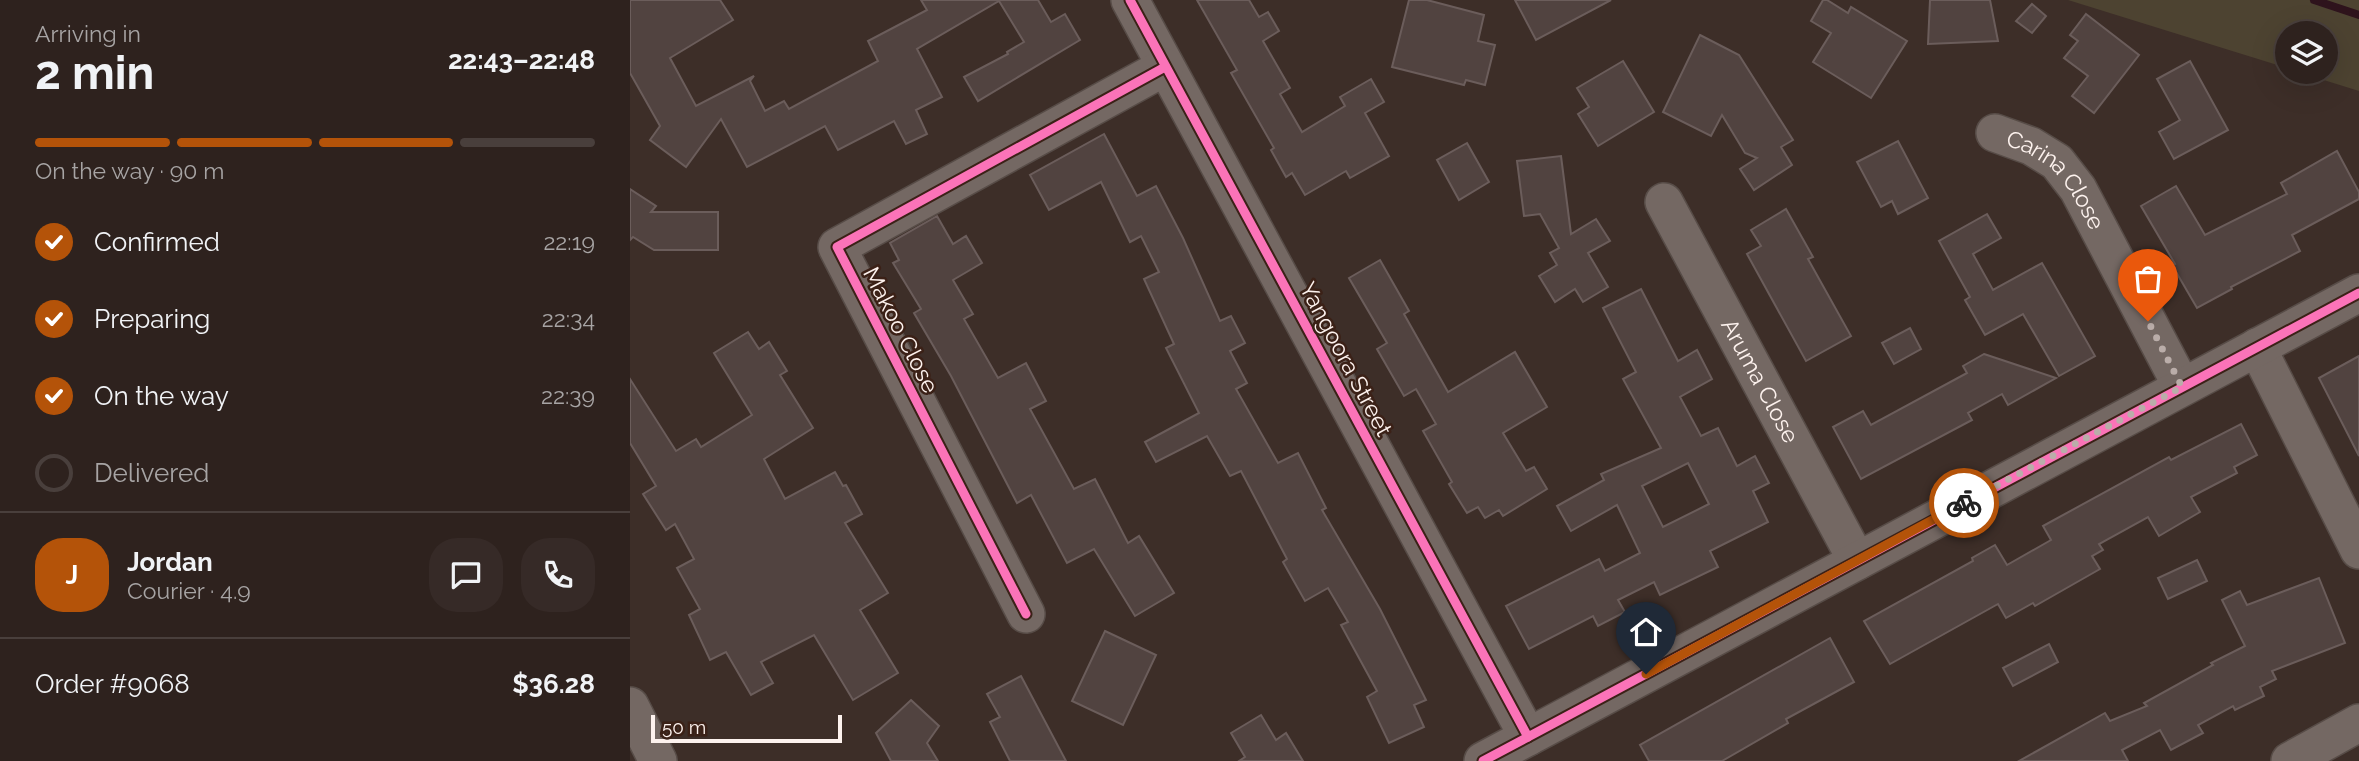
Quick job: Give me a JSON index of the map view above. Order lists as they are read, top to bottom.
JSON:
{
  "streets": {
    "street": [
      "Carina Close",
      "Makoo Close",
      "Yangoora Street",
      "Aruma Close"
    ]
  },
  "crossings": [
    ["Makoo Close", "Yangoora Street"]
  ],
  "scale_bar": "50 m",
  "page": {
    "heading": ["2 min", "Arriving in", "22:43–22:48"],
    "panel": [
      "Jordan",
      "Courier · 4.9",
      "Order #9068",
      "$36.28"
    ],
    "bar": "On the way · 90 m",
    "list": [
      ["Confirmed", "22:19"],
      ["Preparing", "22:34"],
      ["On the way", "22:39"],
      "Delivered"
    ],
    "round": "J",
    "scale": "50 m"
  }
}
